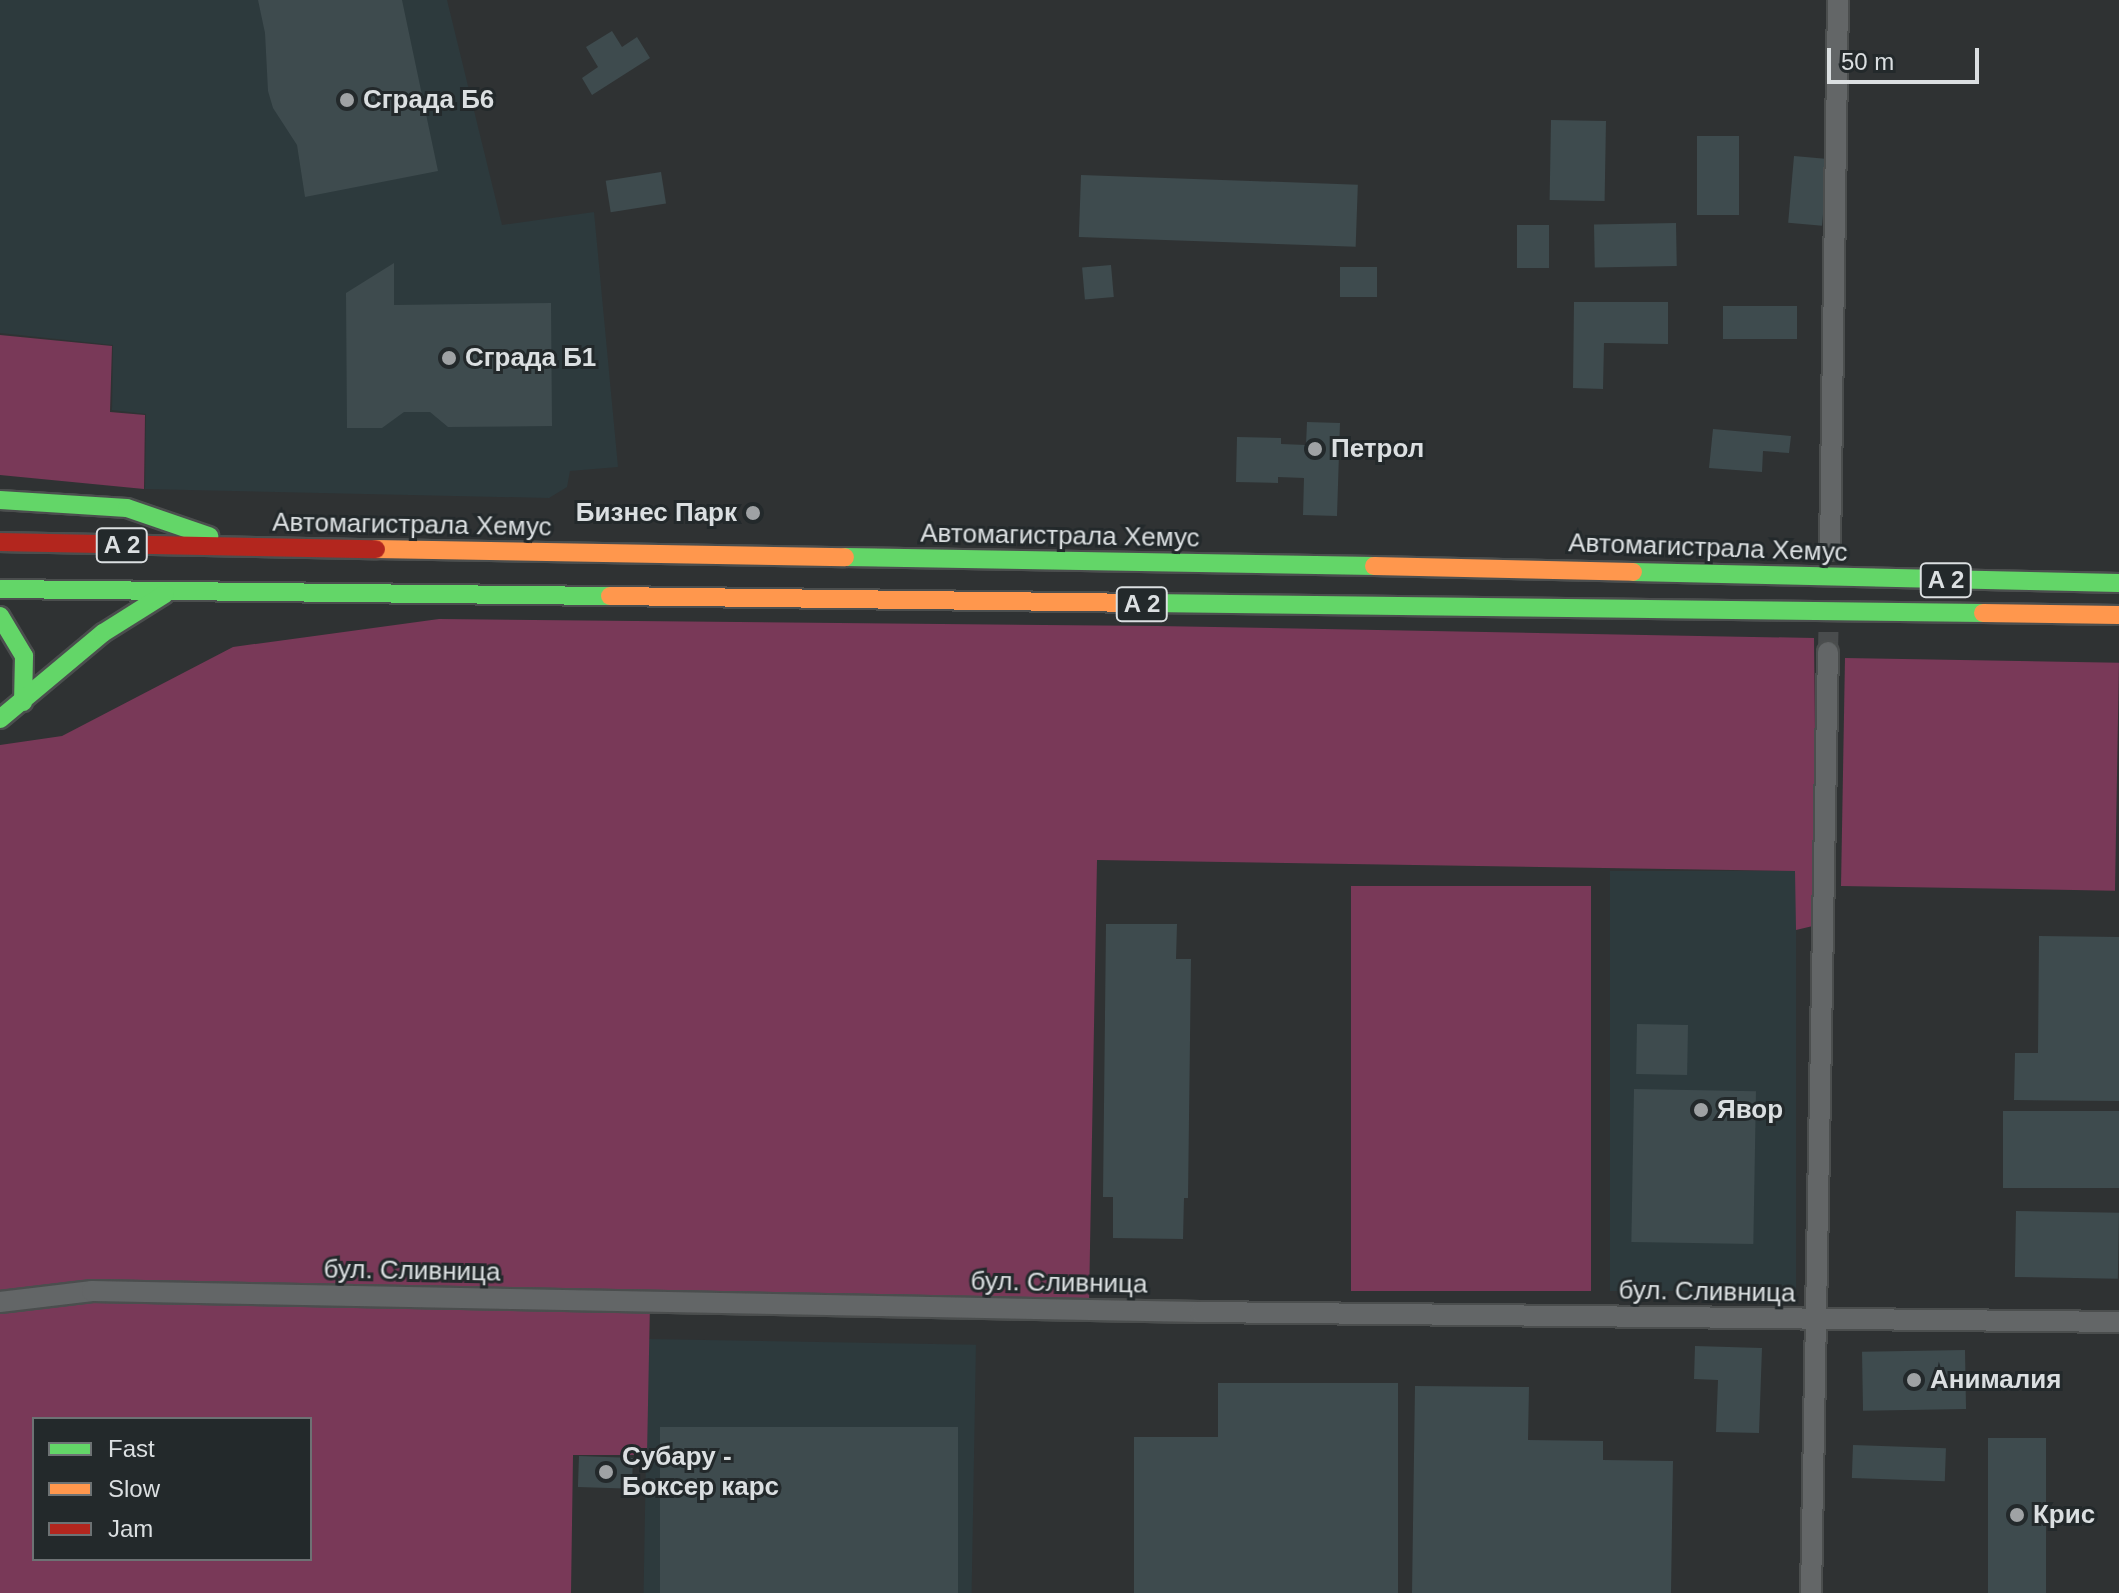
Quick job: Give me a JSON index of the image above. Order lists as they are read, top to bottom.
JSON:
{
  "streets": {
    "highway": ["Автомагистрала Хемус", "A 2"],
    "street": ["бул. Сливница"]
  },
  "places": [
    "Сграда Б6",
    "Сграда Б1",
    "Петрол",
    "Бизнес Парк",
    "Явор",
    "Анималия",
    "Субару - Боксер карс",
    "Крис"
  ],
  "legend": ["Fast", "Slow", "Jam"],
  "scale_bar": "50 m"
}
